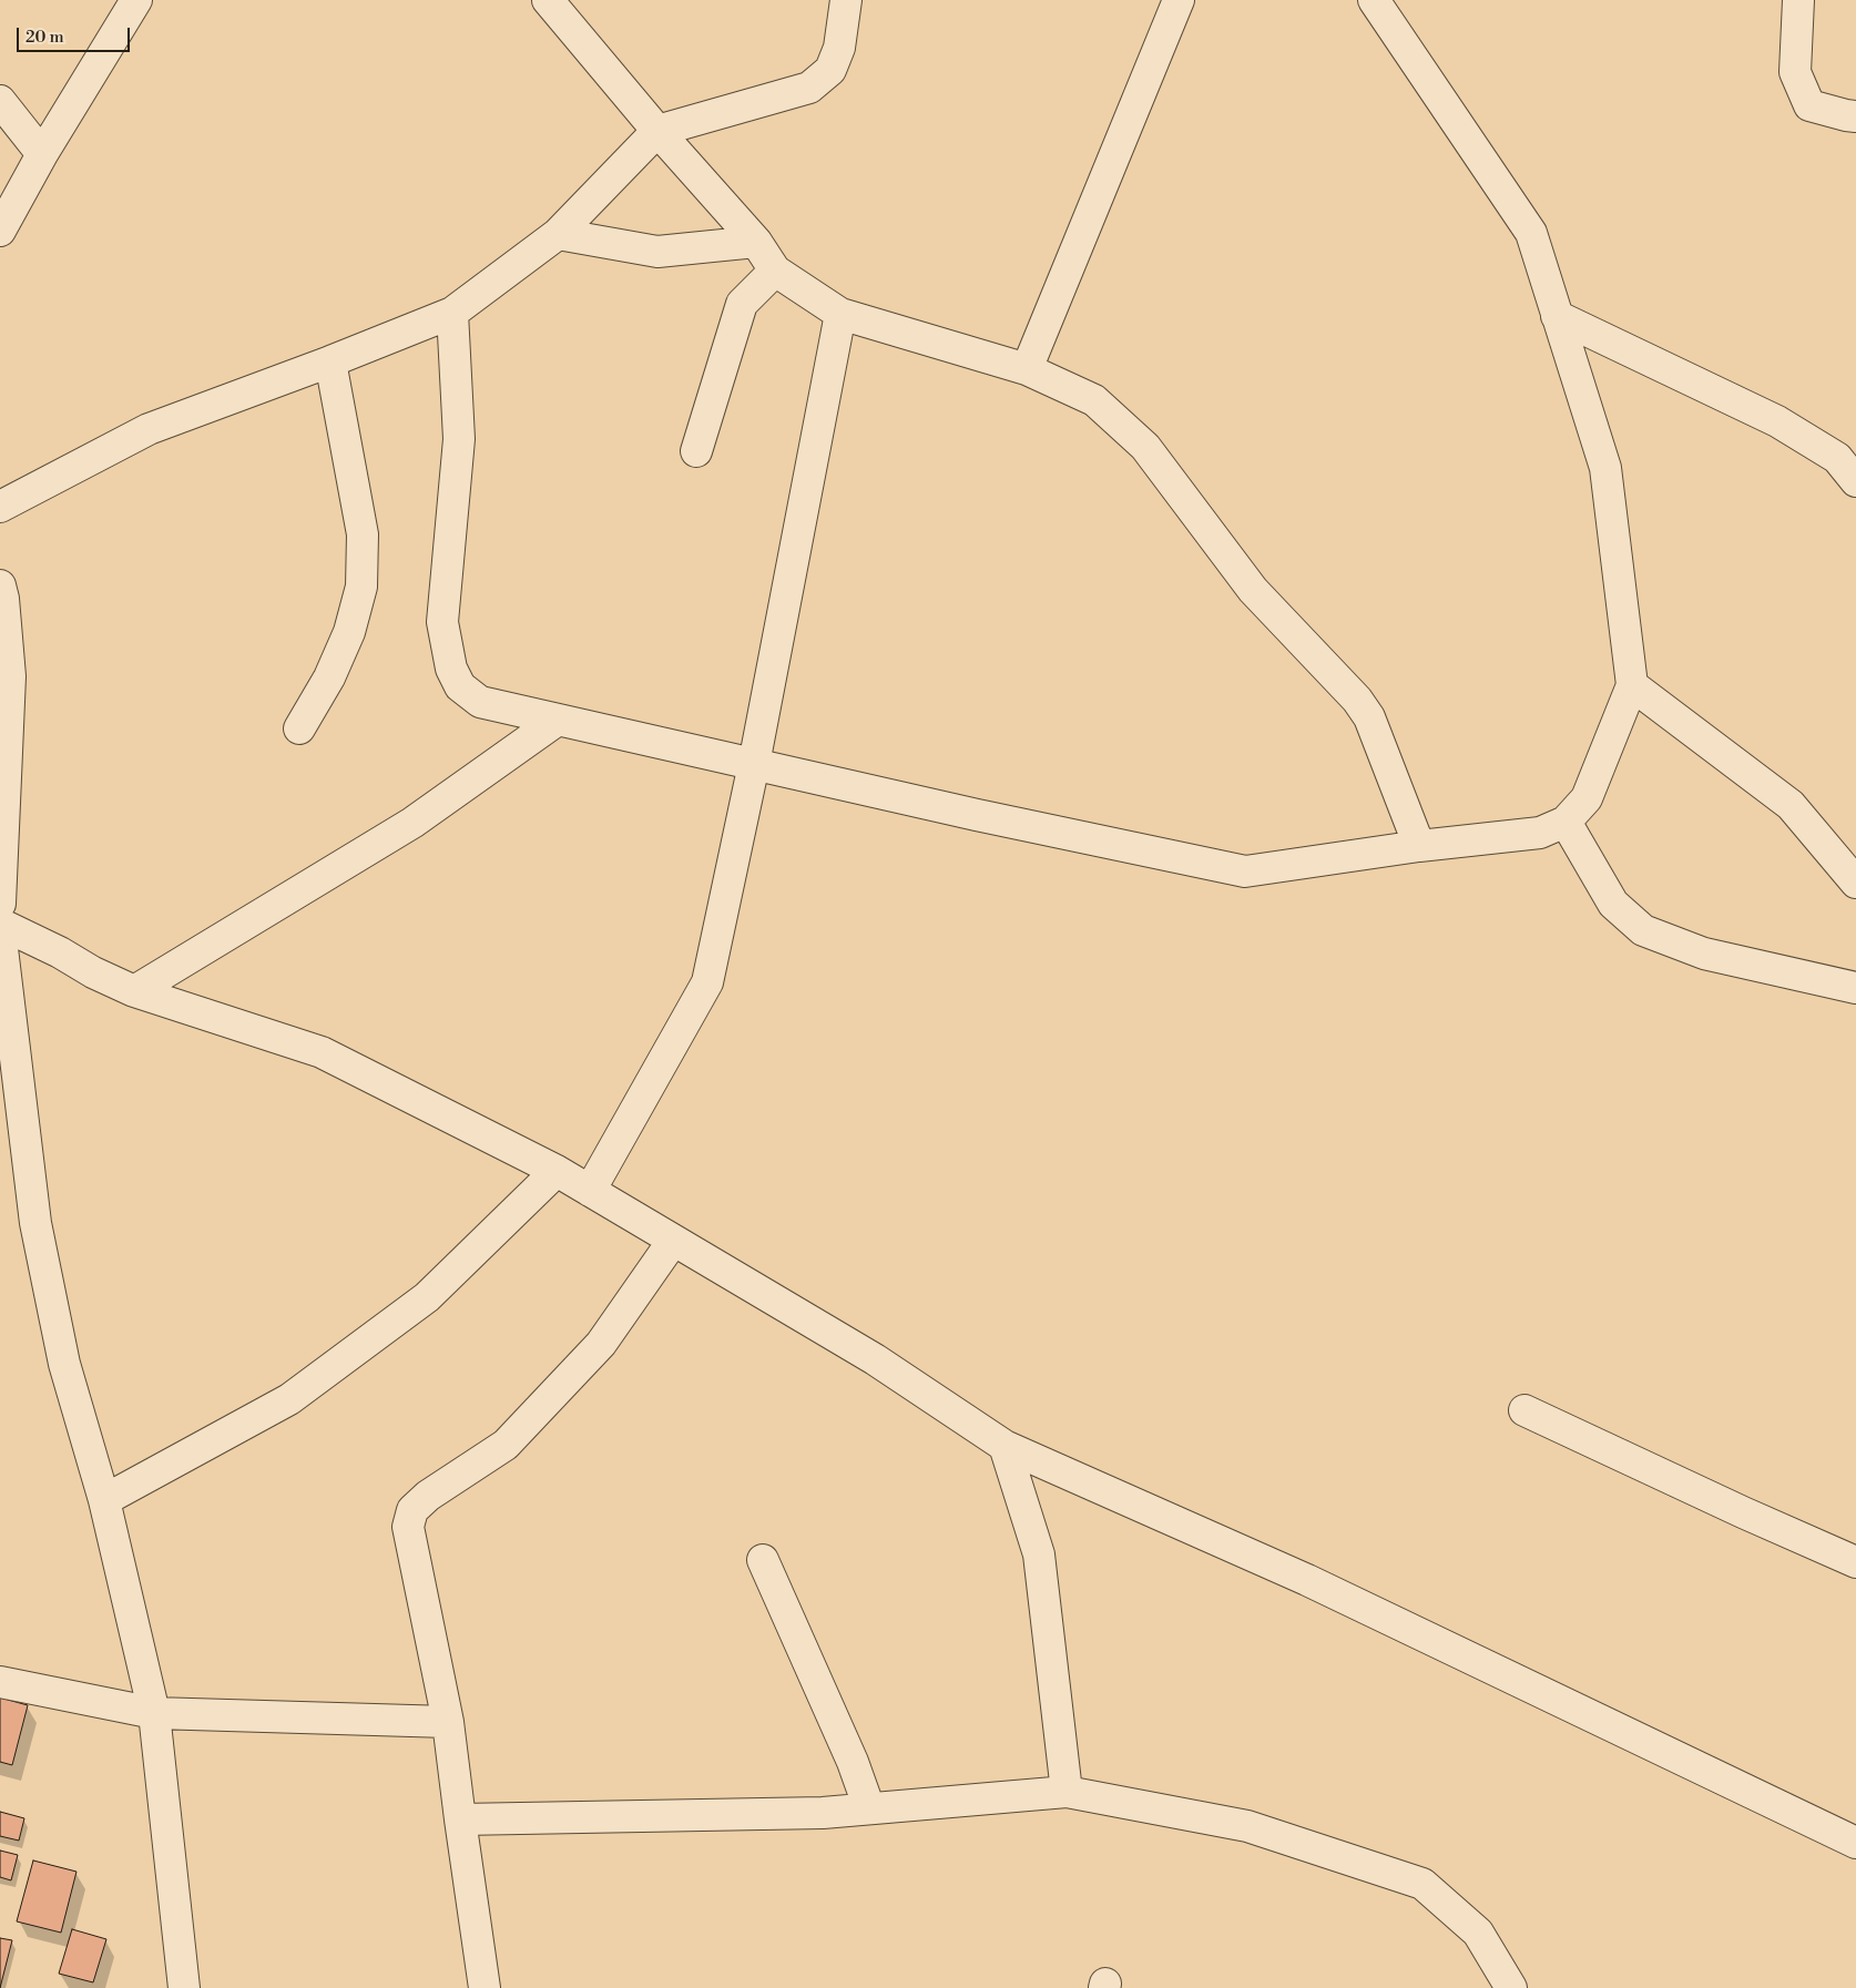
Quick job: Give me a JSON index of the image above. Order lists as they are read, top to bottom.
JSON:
{
  "scale_bar": "20 m"
}
